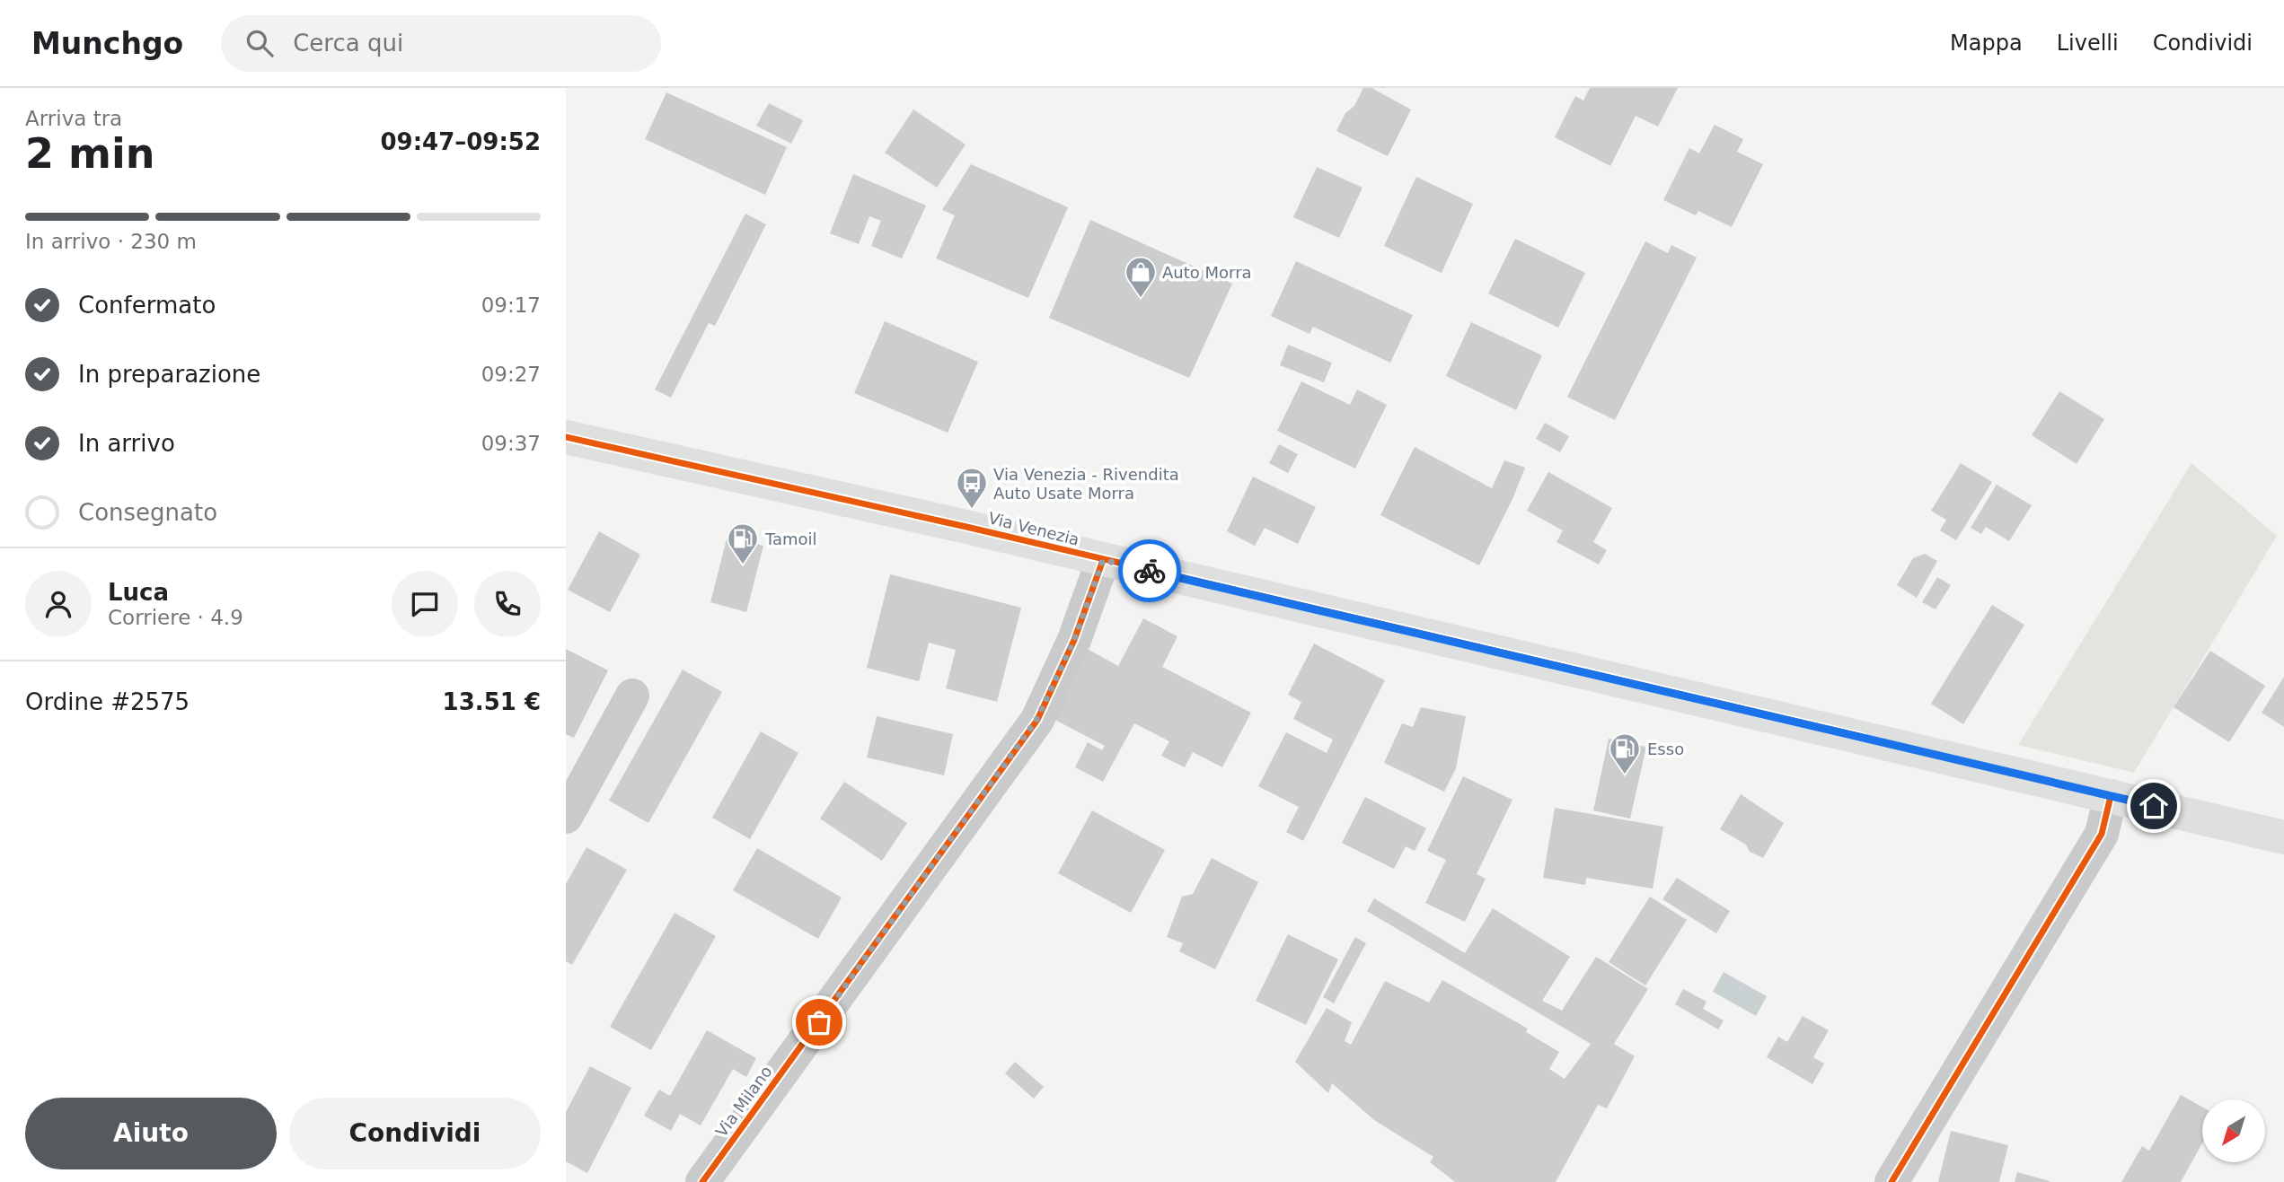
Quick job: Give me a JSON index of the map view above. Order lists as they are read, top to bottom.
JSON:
{
  "streets": {
    "main road": ["Via Venezia"],
    "street": ["Via Milano"]
  },
  "crossings": [
    ["Via Venezia", "Via Milano"]
  ],
  "places": {
    "shop": ["Auto Morra"],
    "bus stop": ["Via Venezia - Rivendita Auto Usate Morra"],
    "fuel station": ["Tamoil", "Esso"]
  },
  "north": "bottom left",
  "page": {
    "header": "Munchgo",
    "search": "Cerca qui",
    "nav": ["Mappa", "Livelli", "Condividi"],
    "heading": ["2 min", "Arriva tra", "09:47–09:52"],
    "panel": [
      "Luca",
      "Corriere · 4.9",
      "Ordine #2575",
      "13.51 €"
    ],
    "bar": "In arrivo · 230 m",
    "list": [
      ["Confermato", "09:17"],
      ["In preparazione", "09:27"],
      ["In arrivo", "09:37"],
      "Consegnato"
    ],
    "buttons": ["Aiuto", "Condividi"]
  }
}
